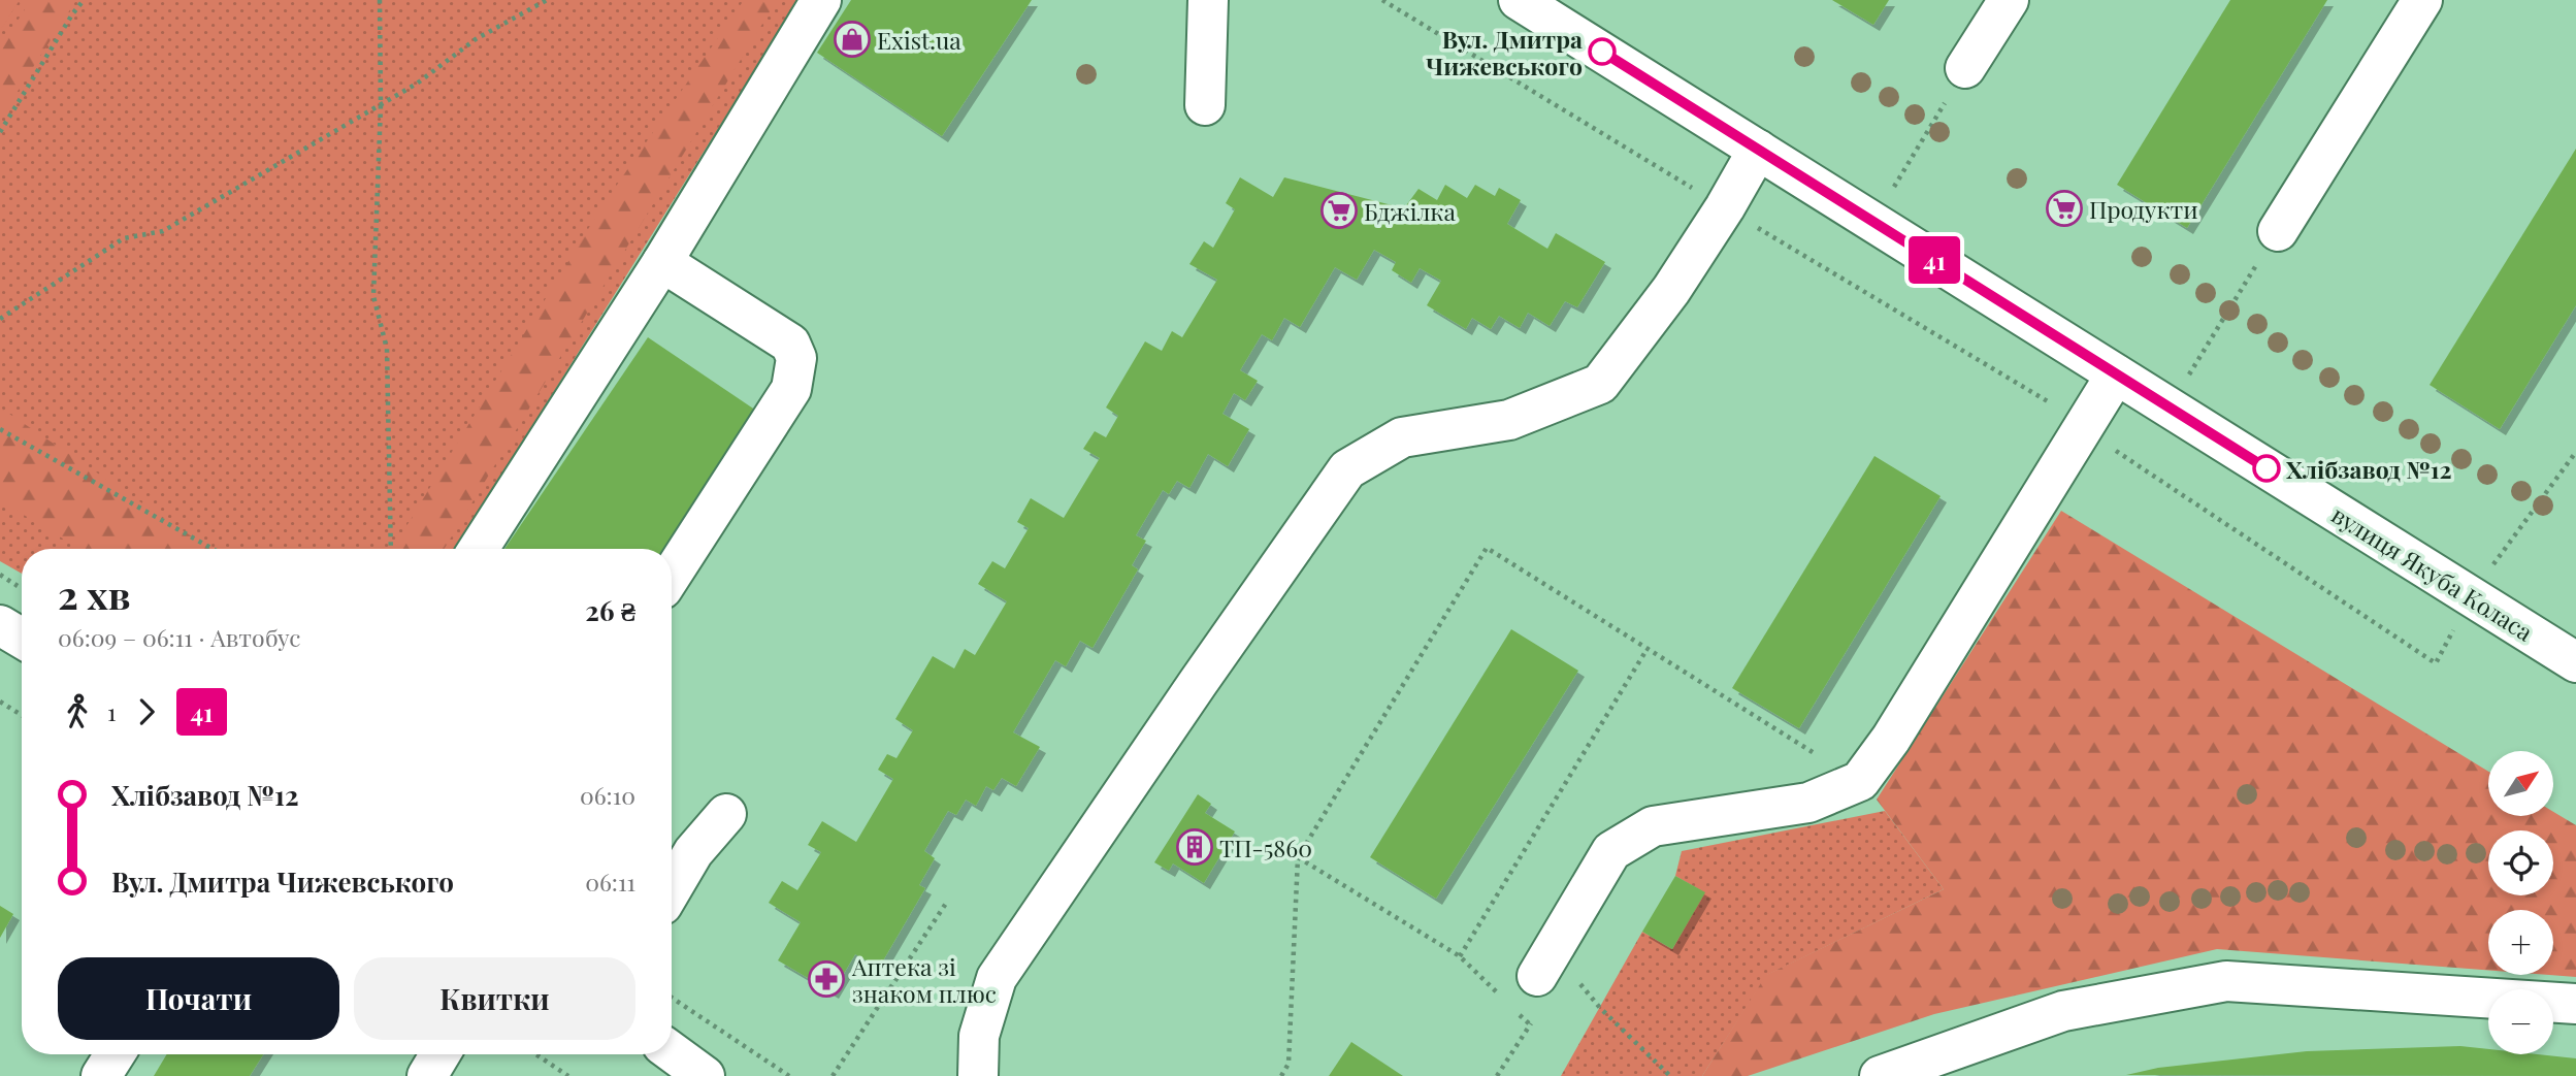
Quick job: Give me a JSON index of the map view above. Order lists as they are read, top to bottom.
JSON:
{
  "streets": {
    "street": ["вулиця Якуба Коласа"]
  },
  "places": {
    "shop": ["Exist.ua"],
    "other": ["Вул. Дмитра Чижевського", "Хлібзавод №12"],
    "supermarket": ["Продукти", "Бджілка"],
    "building": ["ТП-5860"],
    "pharmacy": ["Аптека зі знаком плюс"]
  },
  "lines": ["bus line 41"],
  "north": "top right",
  "page": {
    "on_map": "41",
    "heading": ["2 хв", "06:09 – 06:11 · Автобус", "26 ₴"],
    "legs": ["1", "41"],
    "map_buttons": ["+", "−"],
    "list": [
      {
        "name": "Хлібзавод №12",
        "value": "06:10"
      },
      {
        "name": "Вул. Дмитра Чижевського",
        "value": "06:11"
      }
    ],
    "buttons": ["Почати", "Квитки"]
  }
}
